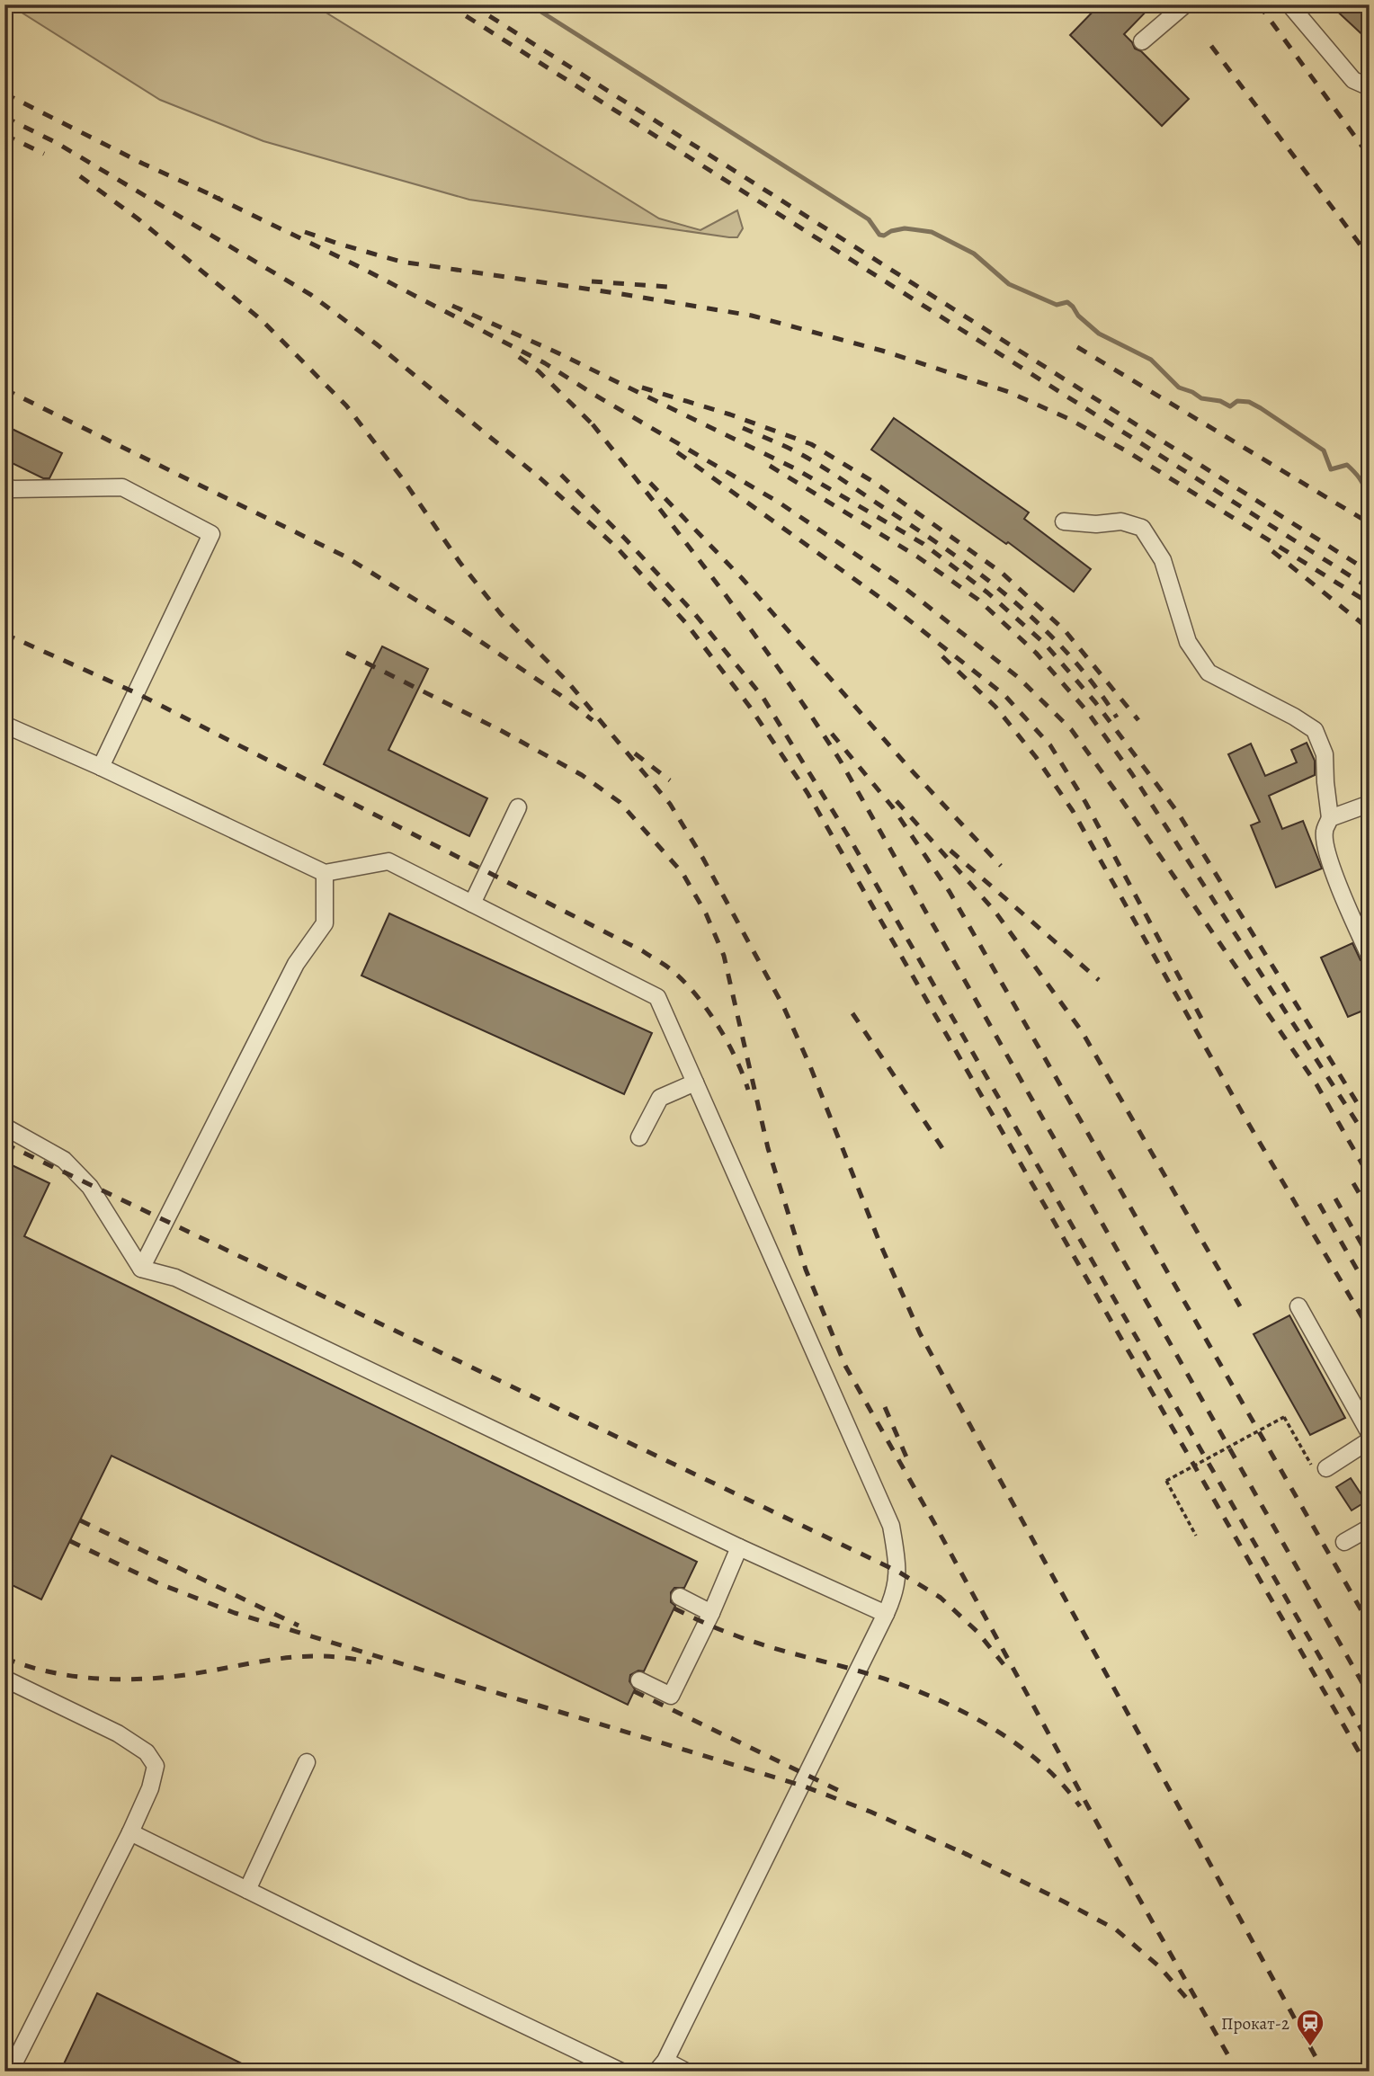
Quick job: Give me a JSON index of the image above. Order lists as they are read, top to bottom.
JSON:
{
  "places": {
    "station": ["Прокат-2"]
  }
}
